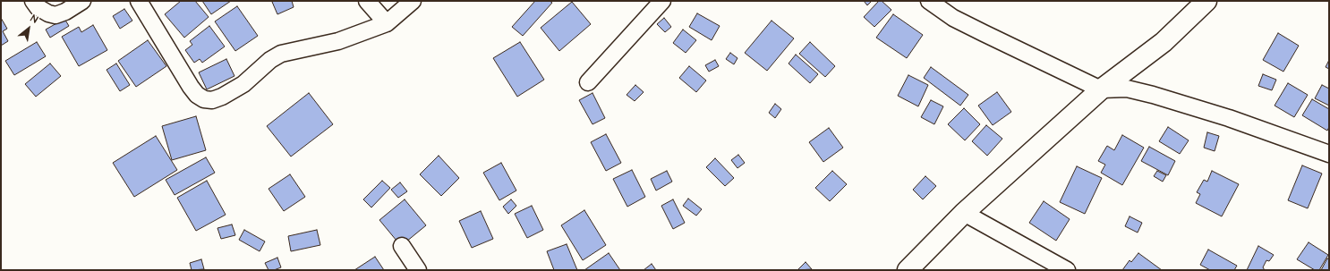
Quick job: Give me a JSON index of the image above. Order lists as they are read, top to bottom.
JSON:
{
  "north": "top right"
}
